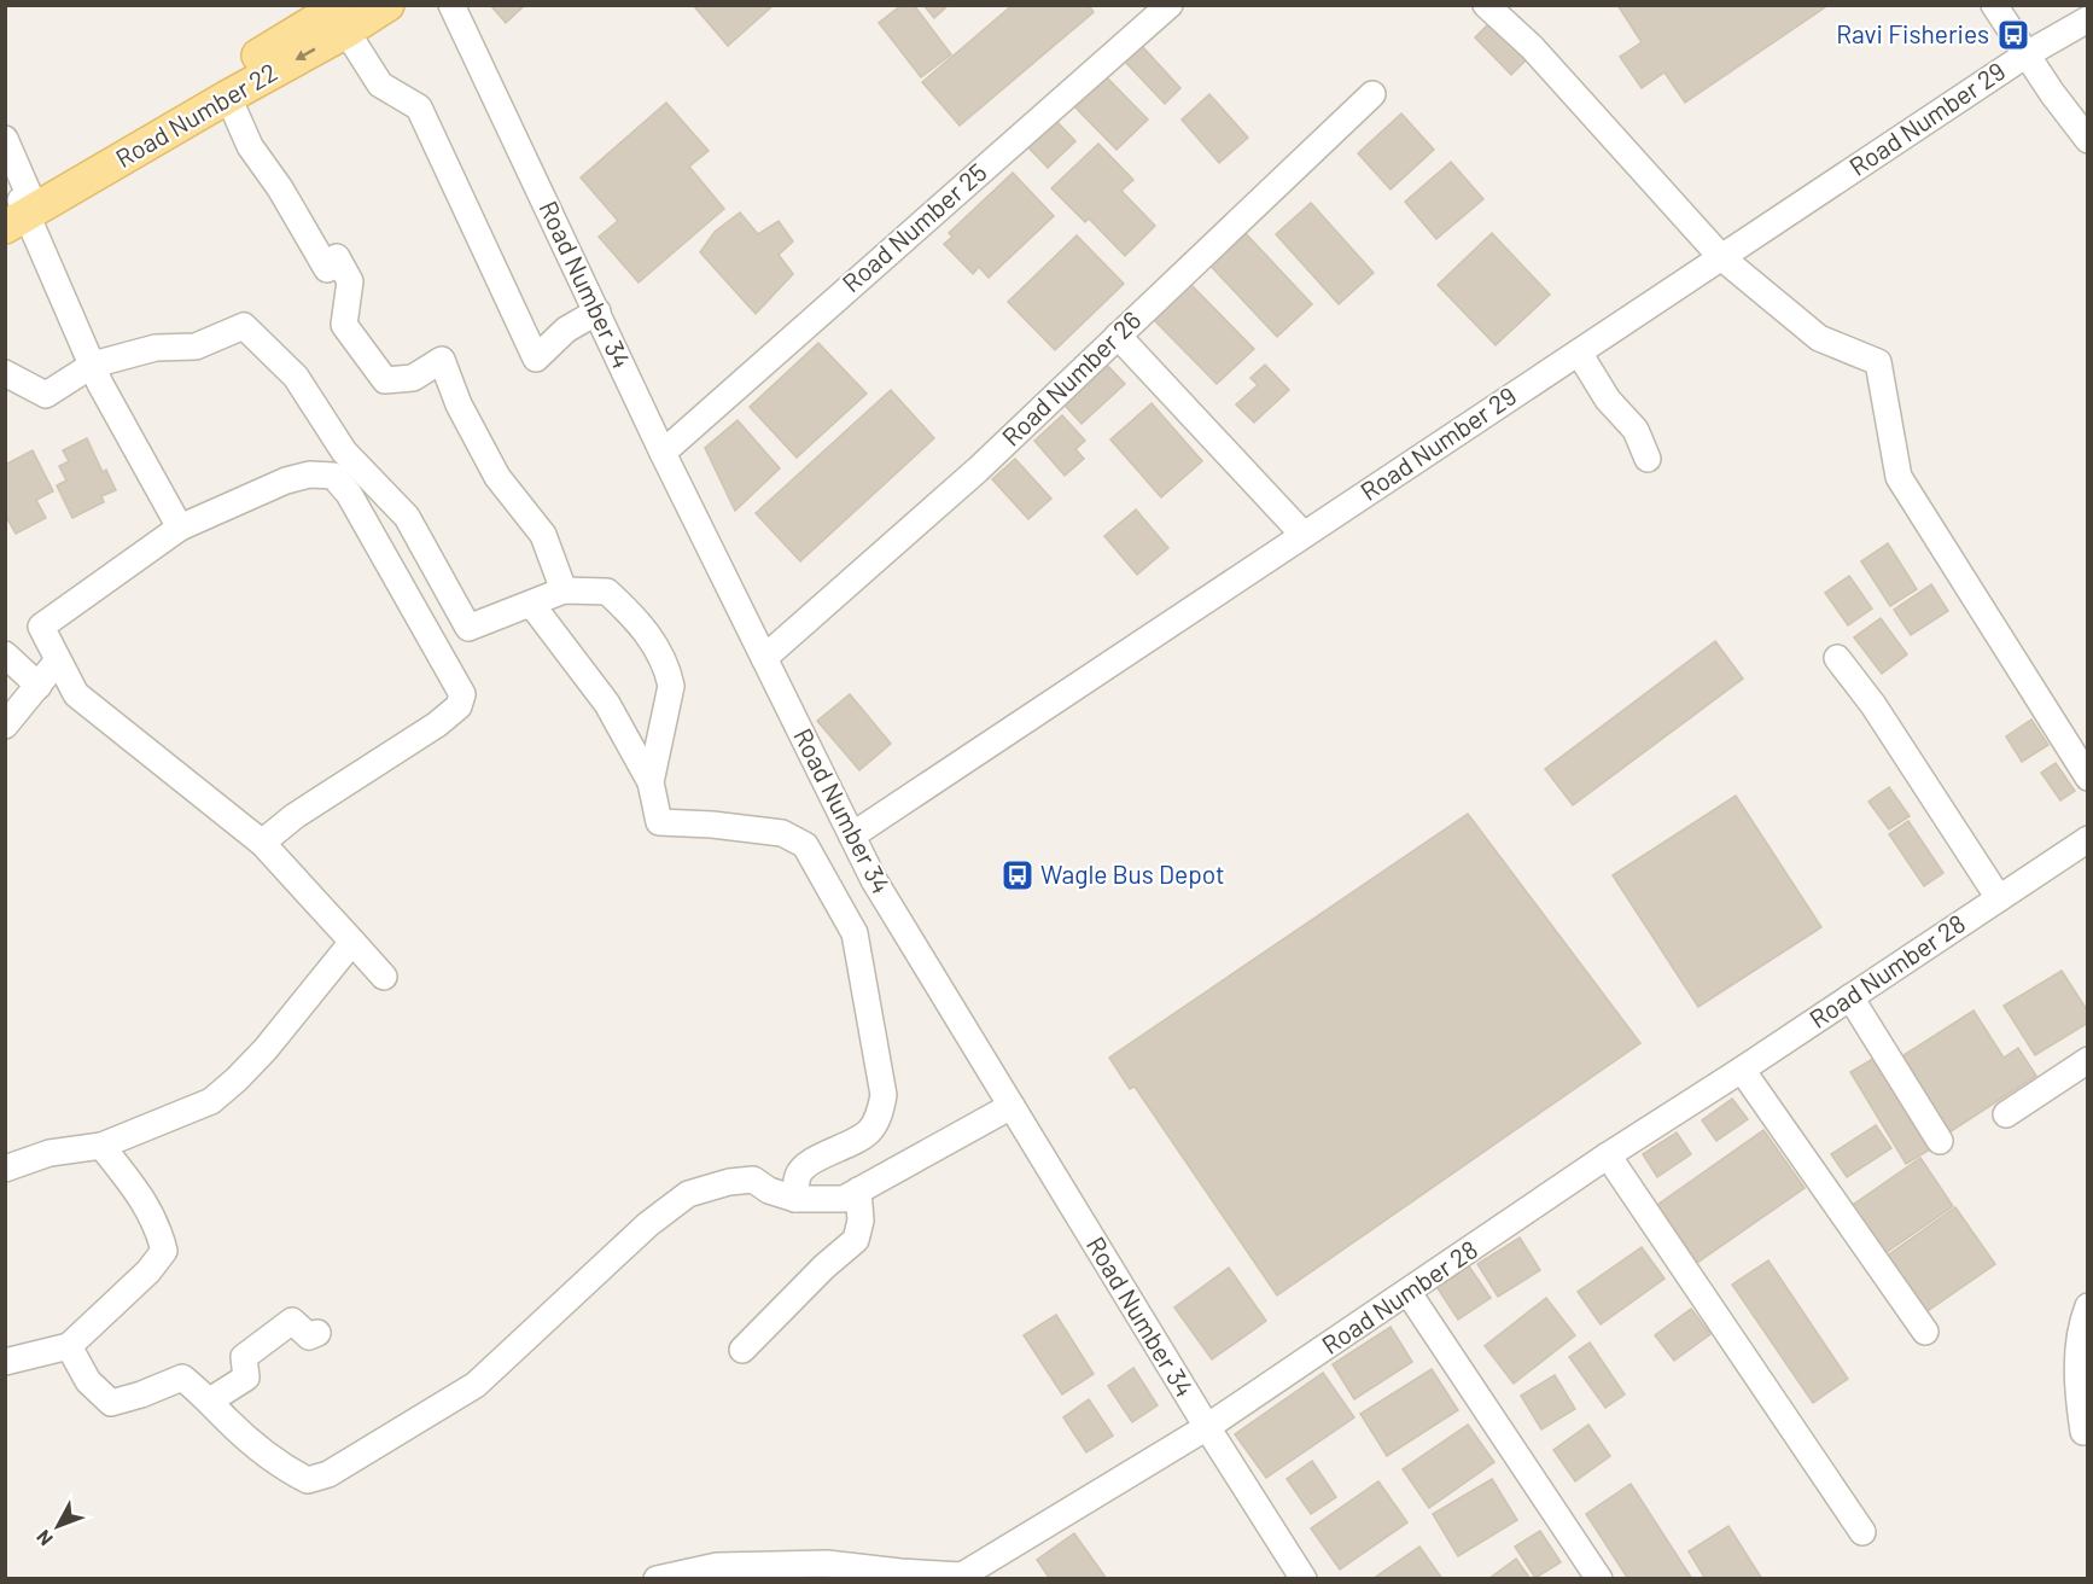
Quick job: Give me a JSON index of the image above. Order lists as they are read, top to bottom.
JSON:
{
  "streets": {
    "main road": ["Road Number 22"],
    "street": [
      "Road Number 29",
      "Road Number 25",
      "Road Number 34",
      "Road Number 26",
      "Road Number 28"
    ]
  },
  "crossings": [
    ["Road Number 29", "Road Number 34"],
    ["Road Number 25", "Road Number 34"],
    ["Road Number 34", "Road Number 26"],
    ["Road Number 34", "Road Number 28"]
  ],
  "places": {
    "bus stop": ["Ravi Fisheries", "Wagle Bus Depot"]
  },
  "north": "bottom left"
}
